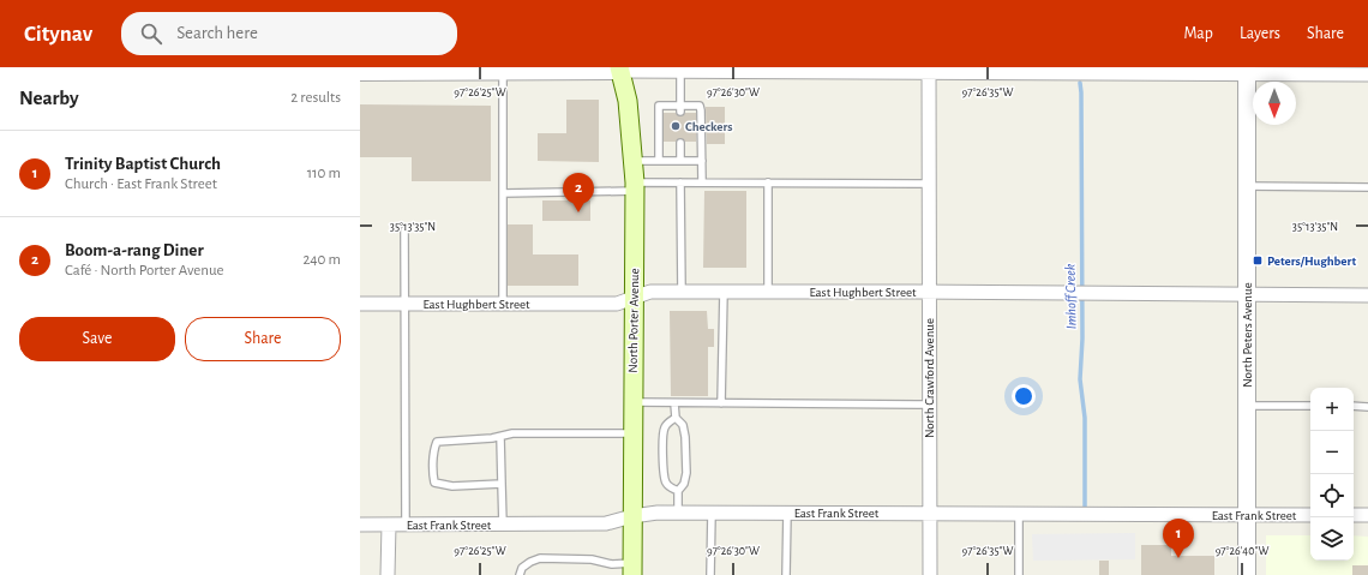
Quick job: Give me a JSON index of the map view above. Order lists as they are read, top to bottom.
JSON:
{
  "streets": {
    "main road": ["North Porter Avenue"],
    "street": [
      "East Hughbert Street",
      "North Peters Avenue",
      "North Crawford Avenue",
      "East Frank Street"
    ]
  },
  "crossings": [
    ["East Hughbert Street", "North Porter Avenue"],
    ["East Hughbert Street", "North Peters Avenue"],
    ["East Hughbert Street", "North Crawford Avenue"],
    ["North Porter Avenue", "East Frank Street"],
    ["North Peters Avenue", "East Frank Street"],
    ["North Crawford Avenue", "East Frank Street"]
  ],
  "water": ["Imhoff Creek"],
  "places": {
    "other": ["Checkers"],
    "transit": ["Peters/Hughbert"]
  },
  "north": "bottom",
  "page": {
    "header": "Citynav",
    "search": "Search here",
    "nav": ["Map", "Layers", "Share"],
    "heading": ["Nearby", "2 results"],
    "list": [
      {
        "mark": "1",
        "name": "Trinity Baptist Church",
        "note": "Church · East Frank Street",
        "value": "110 m"
      },
      {
        "mark": "2",
        "name": "Boom-a-rang Diner",
        "note": "Café · North Porter Avenue",
        "value": "240 m"
      }
    ],
    "pins": ["2", "1"],
    "buttons": ["Save", "Share"],
    "map_buttons": ["+", "−"]
  },
  "coordinates": [
    "97°26'25\"W",
    "97°26'30\"W",
    "97°26'35\"W",
    "35°13'35\"N",
    "97°26'40\"W"
  ]
}
